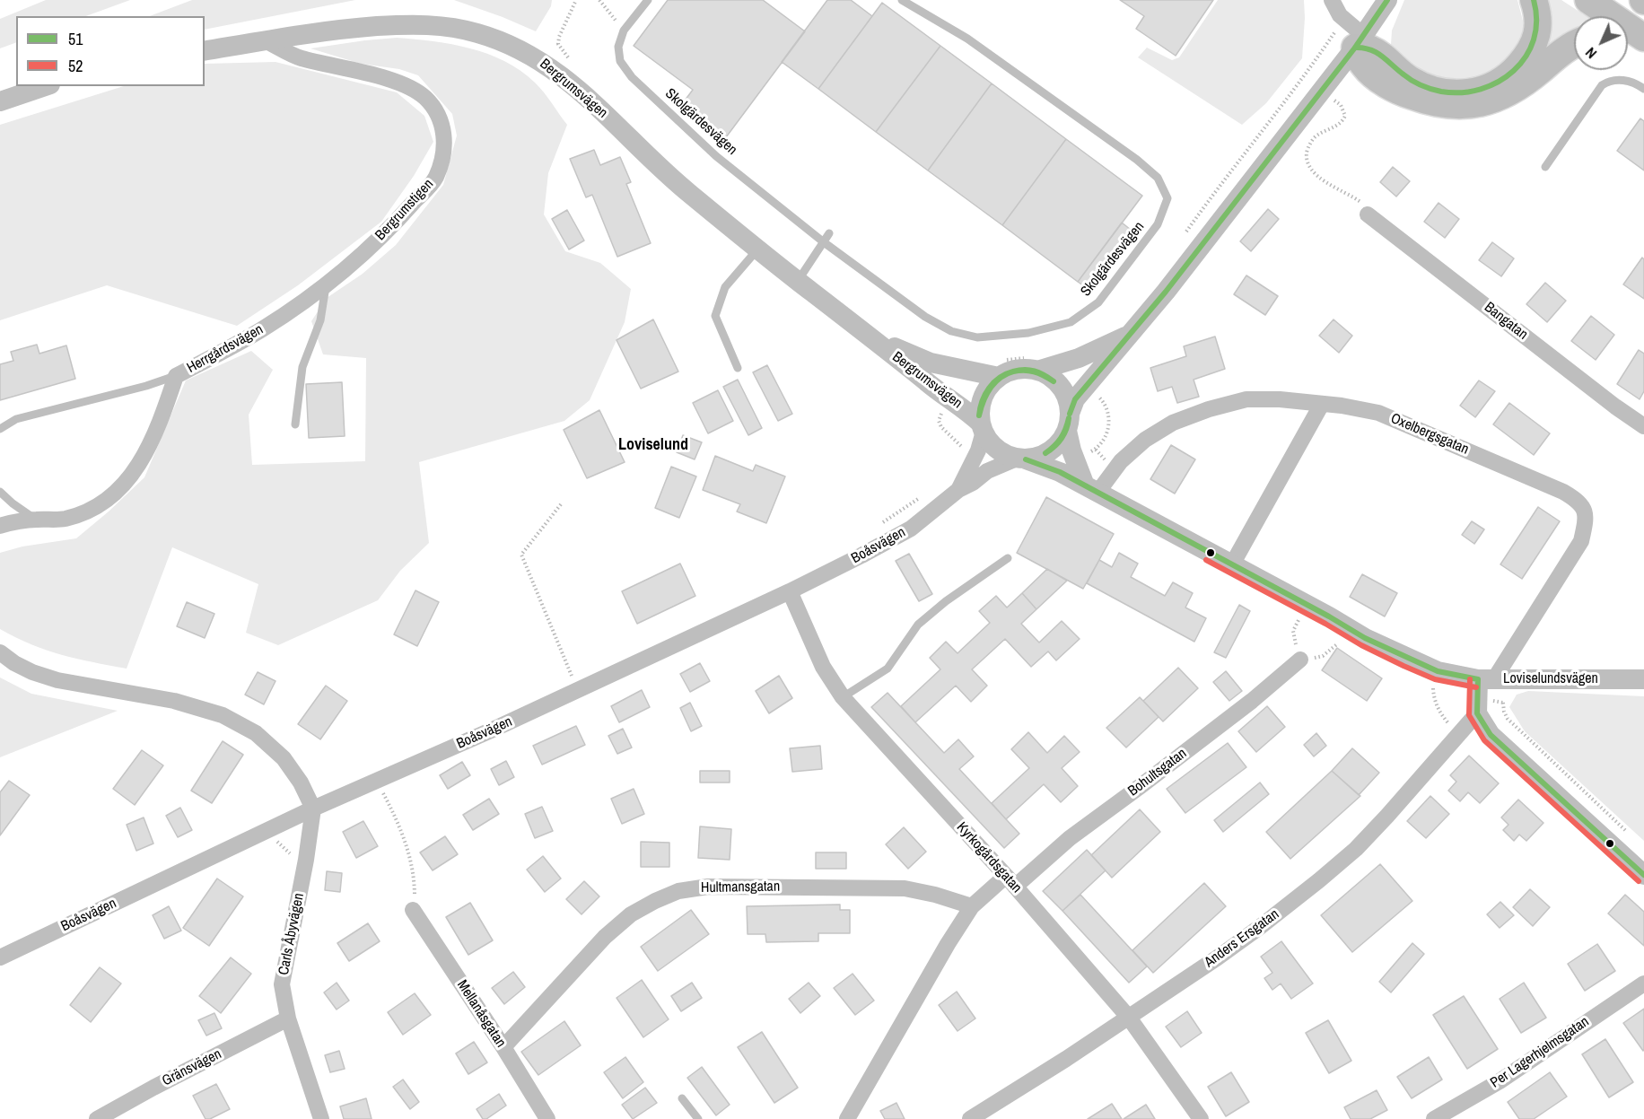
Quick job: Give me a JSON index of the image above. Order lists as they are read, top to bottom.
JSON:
{
  "streets": {
    "street": [
      "Bergrumsvägen",
      "Bergrumstigen",
      "Bangatan",
      "Herrgårdsvägen",
      "Oxelbergsgatan",
      "Boåsvägen",
      "Loviselundsvägen",
      "Bohultsgatan",
      "Kyrkogårdsgatan",
      "Hultmansgatan",
      "Carls Åbyvägen",
      "Anders Ersgatan",
      "Mellanåsgatan",
      "Per Lagerhjelmsgatan",
      "Gränsvägen"
    ],
    "lane": ["Skolgärdesvägen"]
  },
  "crossings": [
    ["Bergrumsvägen", "Bergrumstigen"],
    ["Bergrumsvägen", "Boåsvägen"],
    ["Bergrumsvägen", "Loviselundsvägen"],
    ["Bergrumstigen", "Herrgårdsvägen"],
    ["Oxelbergsgatan", "Loviselundsvägen"],
    ["Boåsvägen", "Loviselundsvägen"],
    ["Boåsvägen", "Kyrkogårdsgatan"],
    ["Boåsvägen", "Carls Åbyvägen"],
    ["Bohultsgatan", "Kyrkogårdsgatan"],
    ["Bohultsgatan", "Hultmansgatan"],
    ["Kyrkogårdsgatan", "Anders Ersgatan"],
    ["Hultmansgatan", "Mellanåsgatan"],
    ["Carls Åbyvägen", "Gränsvägen"]
  ],
  "districts": ["Loviselund"],
  "lines": ["transit line 51", "transit line 52"],
  "legend": ["51", "52"],
  "north": "bottom left"
}
